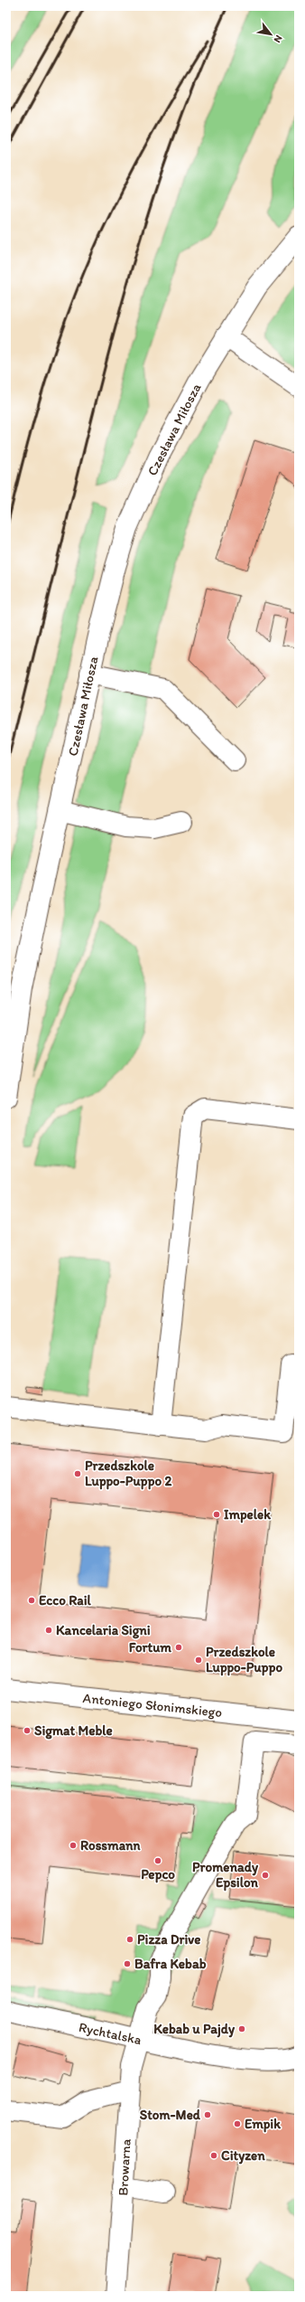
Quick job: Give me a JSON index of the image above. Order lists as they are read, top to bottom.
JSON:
{
  "streets": {
    "street": [
      "Czesława Miłosza",
      "Antoniego Słonimskiego",
      "Rychtalska",
      "Browarna"
    ]
  },
  "crossings": [
    ["Rychtalska", "Browarna"]
  ],
  "places": [
    "Przedszkole Luppo-Puppo 2",
    "Impelek",
    "Ecco Rail",
    "Kancelaria Signi",
    "Fortum",
    "Przedszkole Luppo-Puppo",
    "Sigmat Meble",
    "Rossmann",
    "Pepco",
    "Promenady Epsilon",
    "Pizza Drive",
    "Bafra Kebab",
    "Kebab u Pajdy",
    "Stom-Med",
    "Empik",
    "Cityzen"
  ],
  "north": "bottom right"
}
